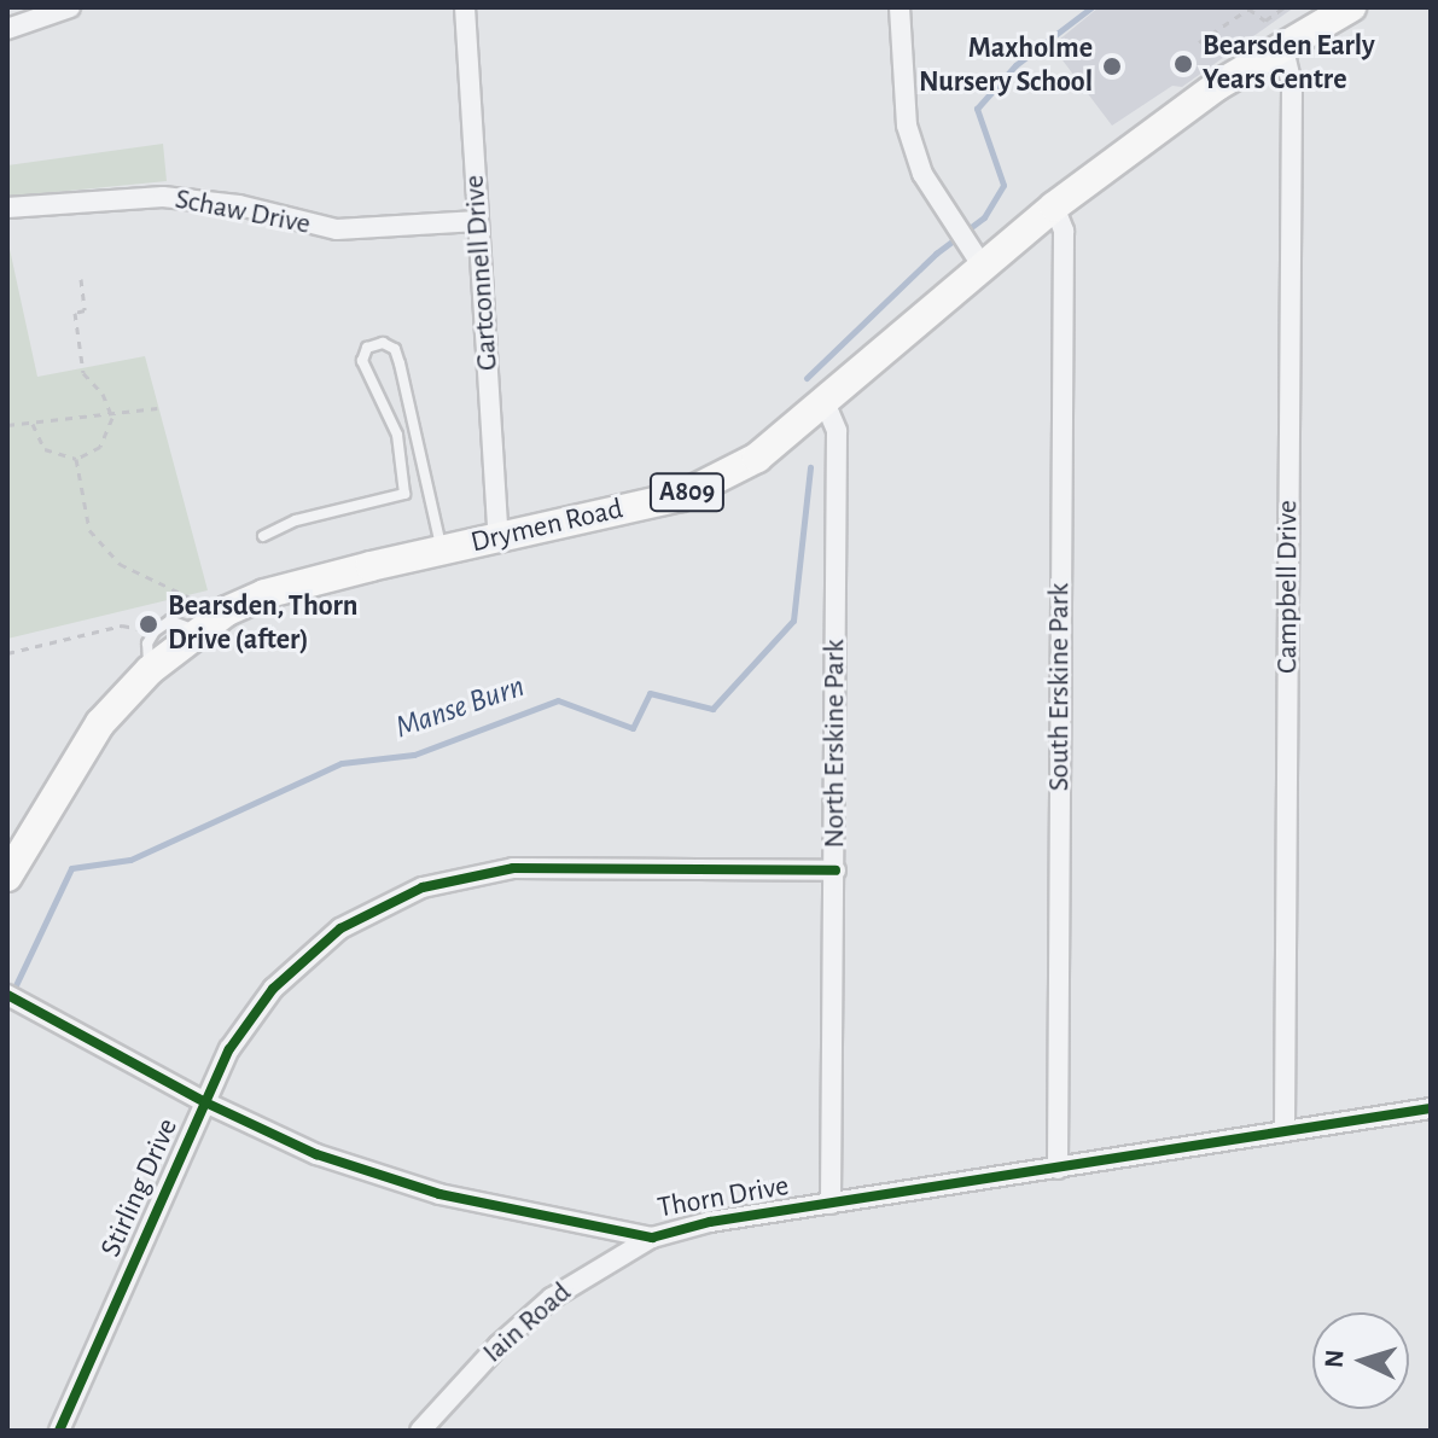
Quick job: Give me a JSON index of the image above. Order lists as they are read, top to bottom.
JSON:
{
  "streets": {
    "main road": ["A809", "Drymen Road"],
    "street": [
      "Schaw Drive",
      "Gartconnell Drive",
      "Campbell Drive",
      "South Erskine Park",
      "North Erskine Park",
      "Stirling Drive",
      "Thorn Drive",
      "Iain Road"
    ]
  },
  "crossings": [
    ["Schaw Drive", "Gartconnell Drive"],
    ["Gartconnell Drive", "Drymen Road"],
    ["Drymen Road", "Campbell Drive"],
    ["Drymen Road", "South Erskine Park"],
    ["Drymen Road", "North Erskine Park"],
    ["Campbell Drive", "Thorn Drive"],
    ["South Erskine Park", "Thorn Drive"],
    ["North Erskine Park", "Stirling Drive"],
    ["North Erskine Park", "Thorn Drive"],
    ["Stirling Drive", "Thorn Drive"],
    ["Thorn Drive", "Iain Road"]
  ],
  "water": ["Manse Burn"],
  "places": ["Bearsden Early Years Centre", "Maxholme Nursery School", "Bearsden, Thorn Drive (after)"],
  "north": "left"
}
